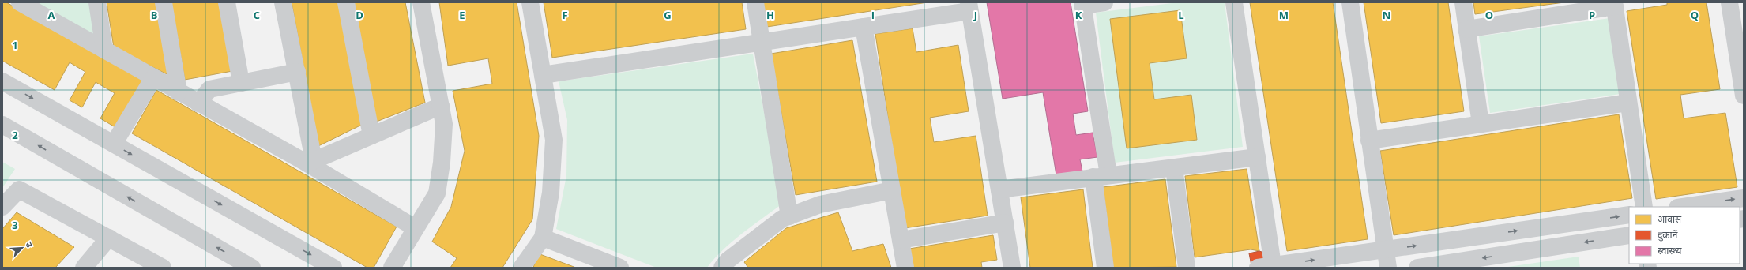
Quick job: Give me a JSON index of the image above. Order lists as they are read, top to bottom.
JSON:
{
  "legend": ["आवास", "दुकानें", "स्वास्थ्य"],
  "north": "top right",
  "grid": {
    "columns": [
      "A",
      "B",
      "C",
      "D",
      "E",
      "F",
      "G",
      "H",
      "I",
      "J",
      "K",
      "L",
      "M",
      "N",
      "O",
      "P",
      "Q"
    ],
    "rows": ["1", "2", "3"]
  }
}
